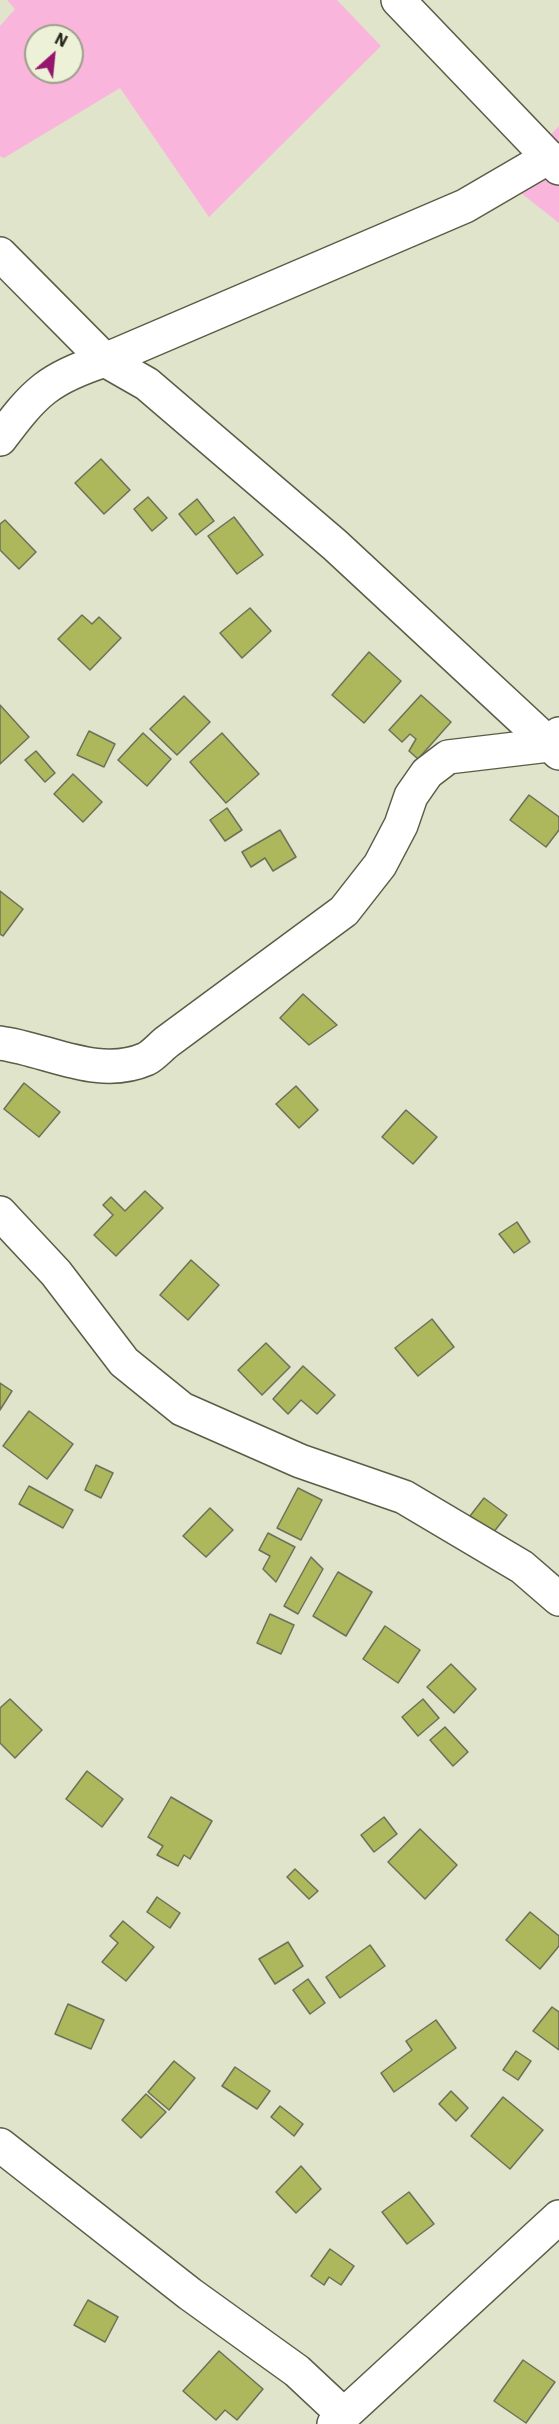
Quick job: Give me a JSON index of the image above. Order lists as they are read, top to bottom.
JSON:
{
  "north": "top right"
}
